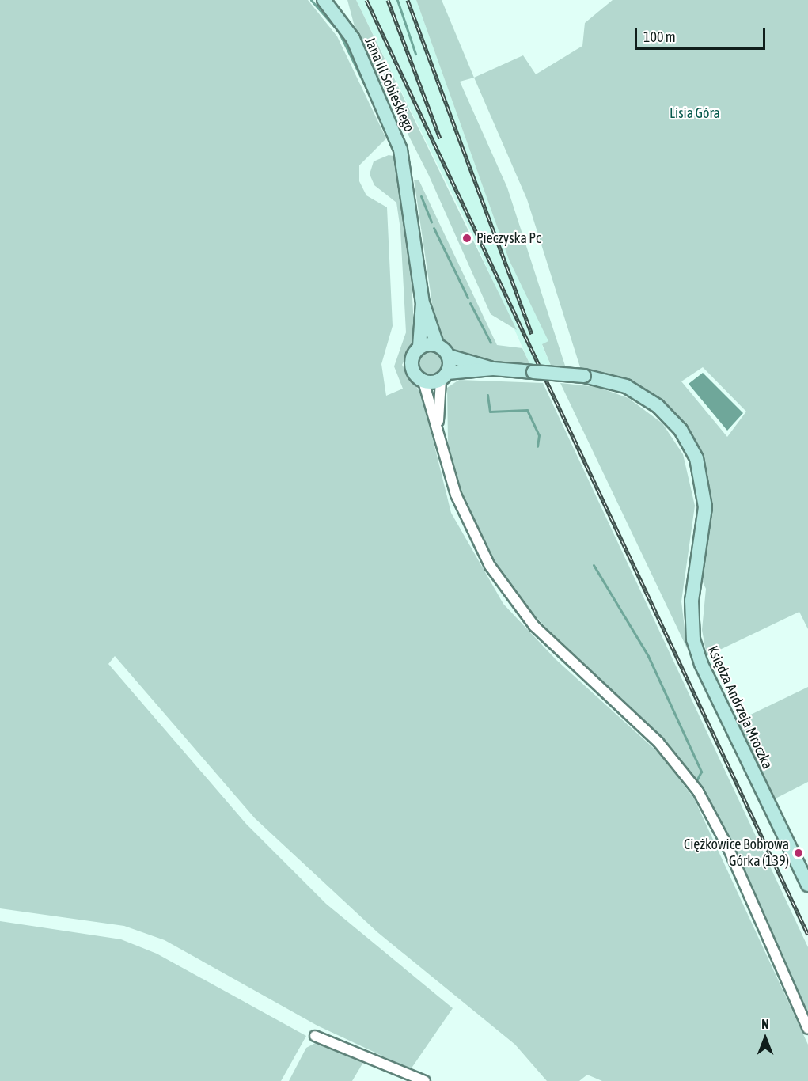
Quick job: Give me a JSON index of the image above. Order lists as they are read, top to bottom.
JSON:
{
  "streets": {
    "street": ["Jana III Sobieskiego", "Księdza Andrzeja Mroczka"]
  },
  "crossings": [
    ["Jana III Sobieskiego", "Księdza Andrzeja Mroczka"]
  ],
  "parks": ["Lisia Góra"],
  "places": ["Pieczyska Pc", "Ciężkowice Bobrowa Górka (139)"],
  "scale_bar": "100 m",
  "north": "top"
}
